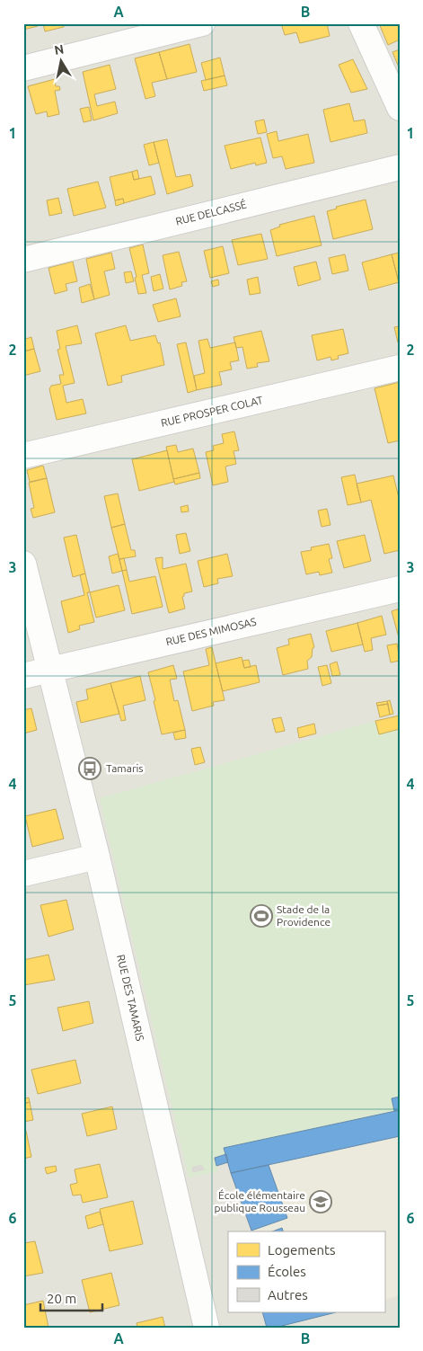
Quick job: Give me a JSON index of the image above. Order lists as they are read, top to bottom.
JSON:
{
  "streets": {
    "street": [
      "RUE DELCASSÉ",
      "RUE PROSPER COLAT",
      "RUE DES MIMOSAS",
      "RUE DES TAMARIS"
    ]
  },
  "crossings": [
    ["RUE DES MIMOSAS", "RUE DES TAMARIS"]
  ],
  "places": {
    "bus stop": ["Tamaris"],
    "sports": ["Stade de la Providence"],
    "school or university": ["École élémentaire publique Rousseau"]
  },
  "legend": ["Logements", "Écoles", "Autres"],
  "scale_bar": "20 m",
  "north": "top",
  "grid": {
    "columns": ["A", "B"],
    "rows": [
      "1",
      "2",
      "3",
      "4",
      "5",
      "6"
    ]
  }
}
